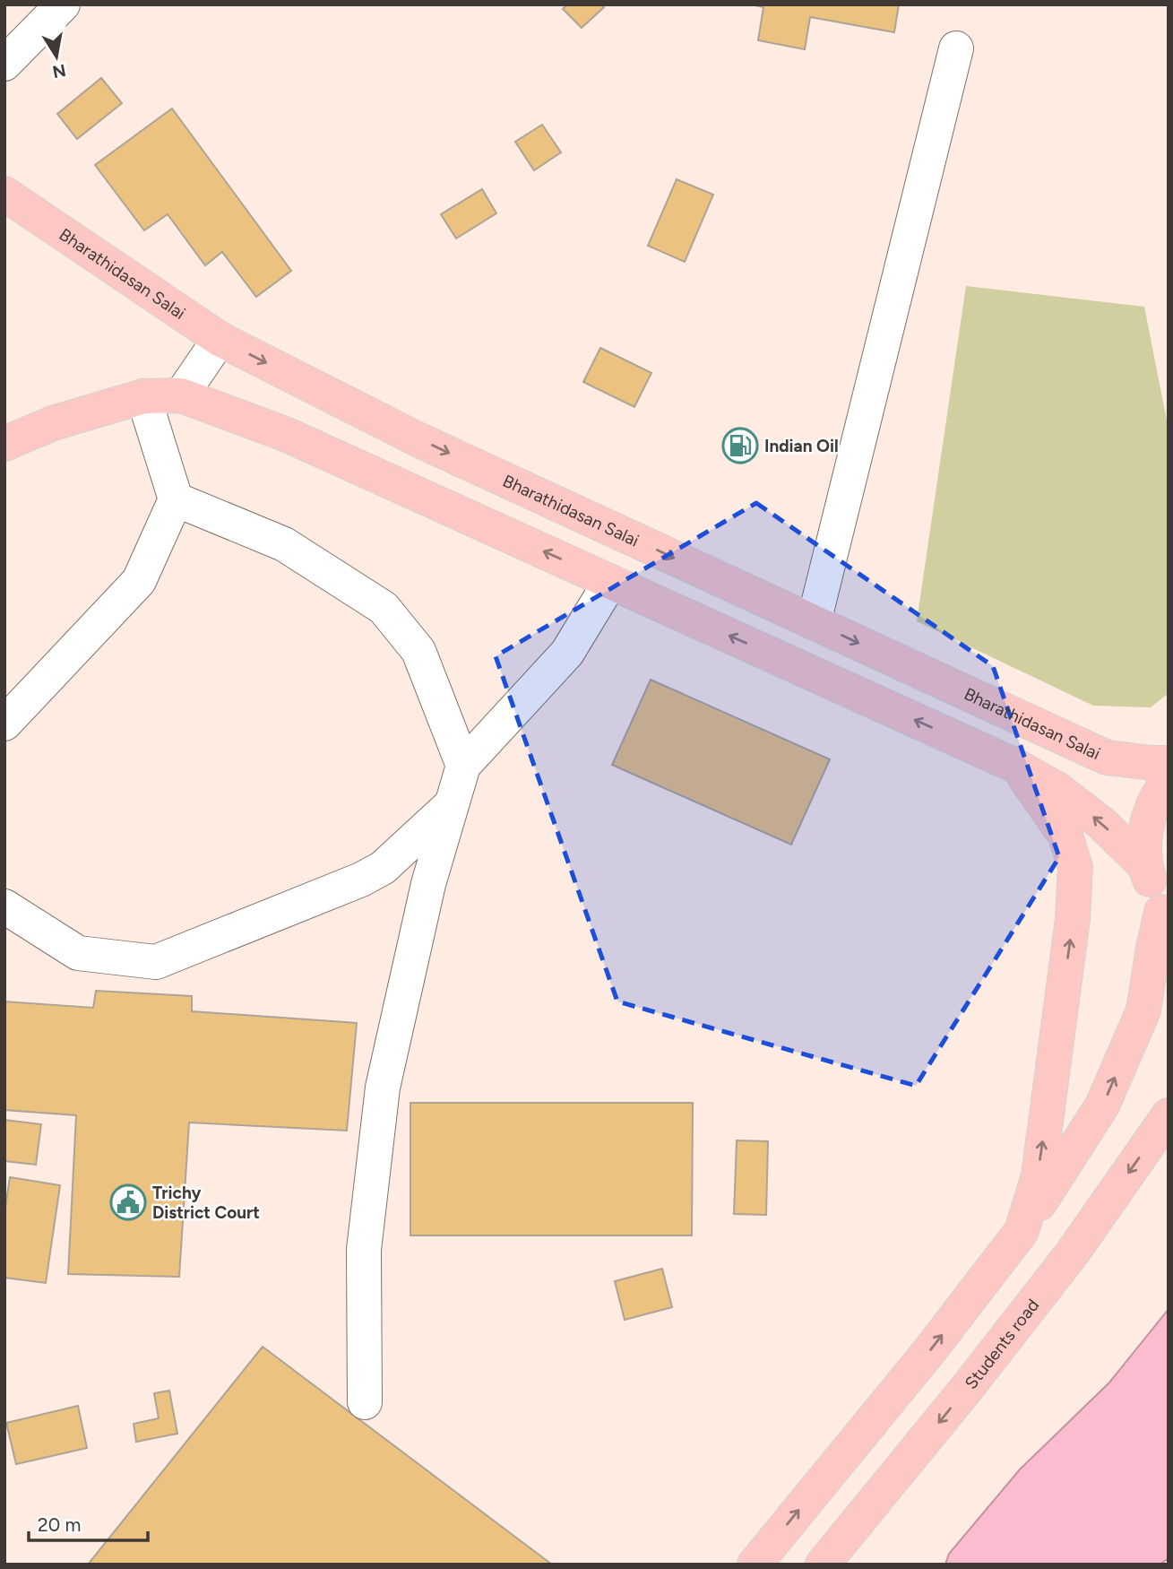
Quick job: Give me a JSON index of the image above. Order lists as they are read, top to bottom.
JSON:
{
  "streets": {
    "main road": ["Bharathidasan Salai", "Students road"]
  },
  "places": {
    "fuel station": ["Indian Oil"],
    "public building": ["Trichy District Court"]
  },
  "scale_bar": "20 m",
  "north": "bottom"
}
